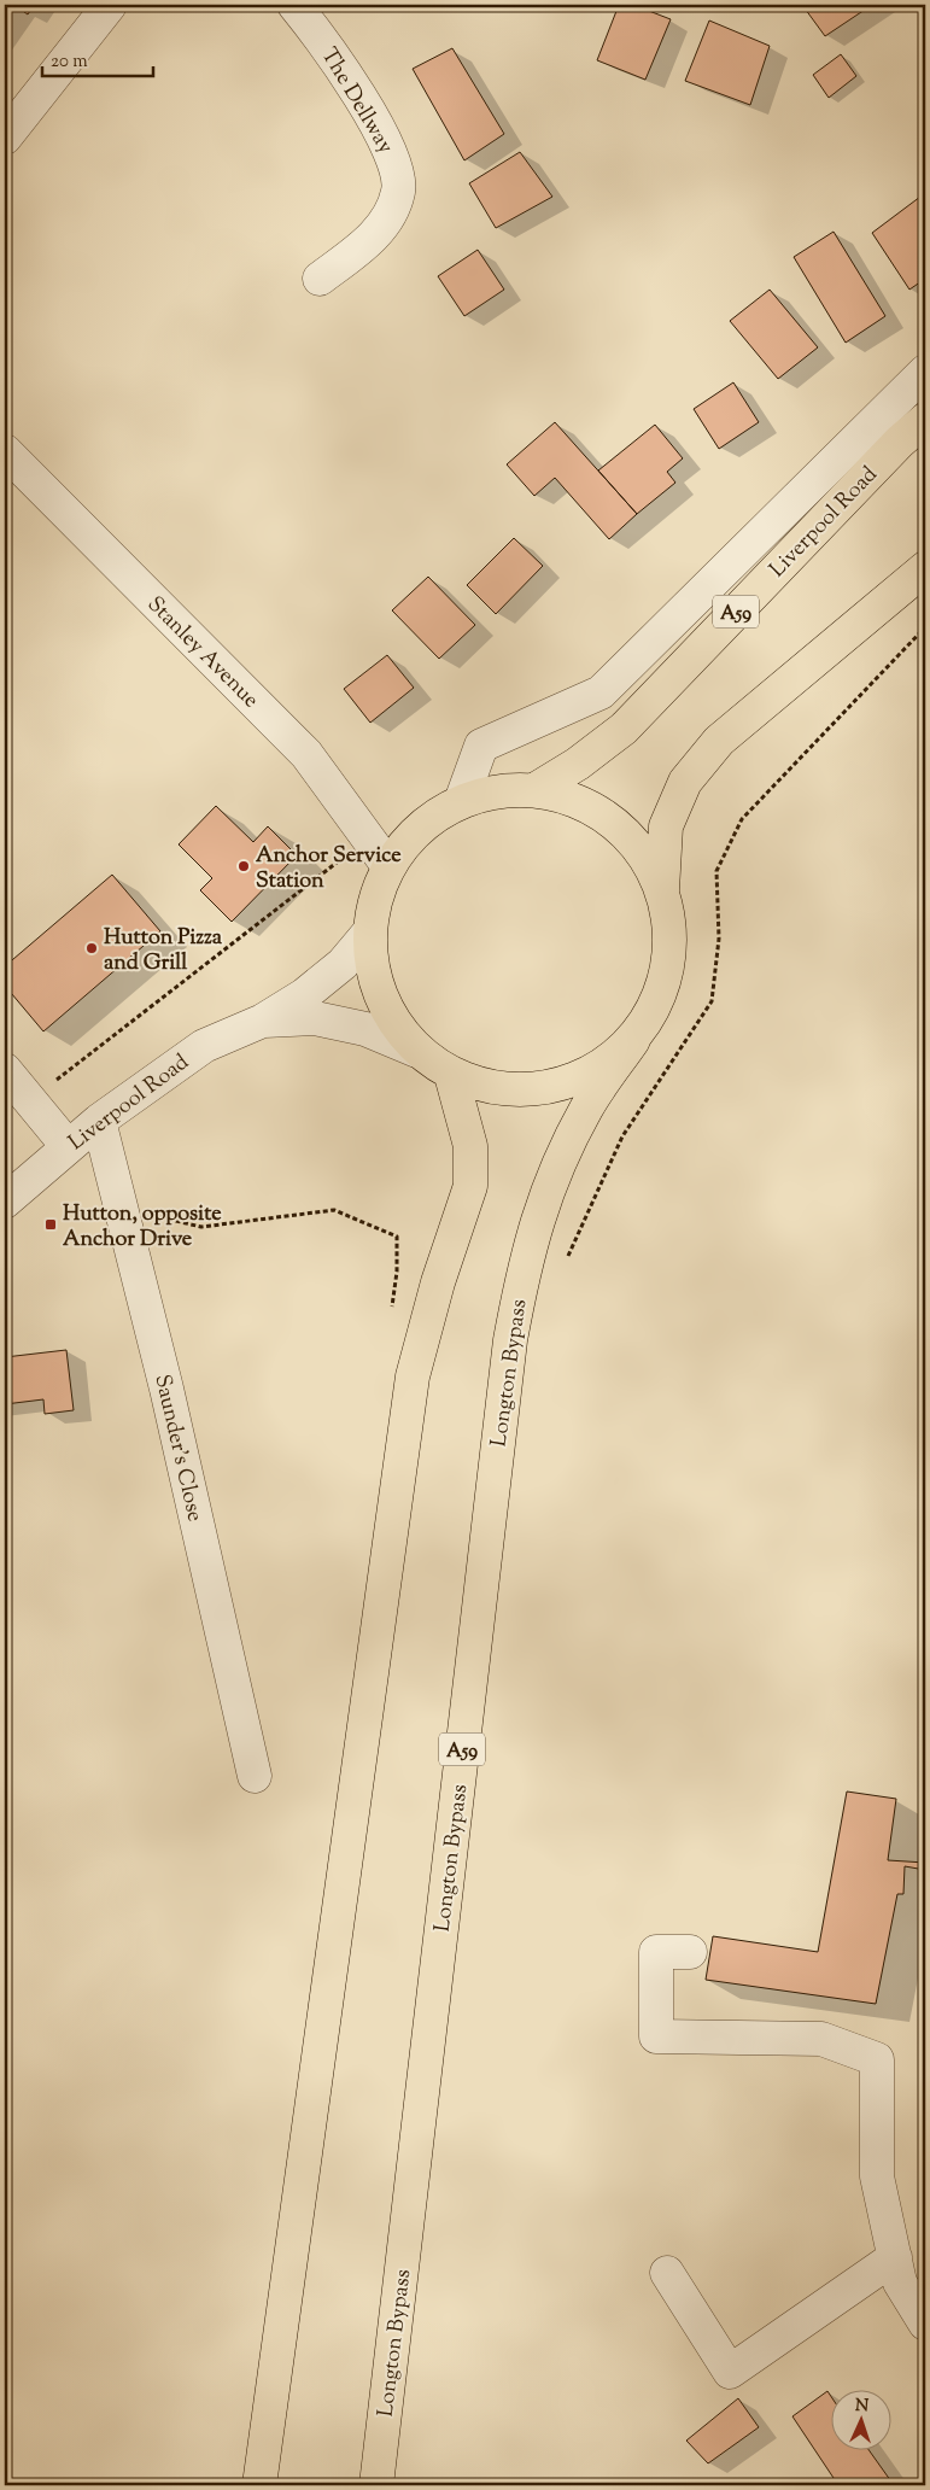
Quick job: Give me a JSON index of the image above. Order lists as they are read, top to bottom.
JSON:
{
  "streets": {
    "highway": ["Liverpool Road", "A59", "Longton Bypass"],
    "street": ["The Dellway", "Stanley Avenue", "Saunder's Close"]
  },
  "crossings": [
    ["Liverpool Road", "Saunder's Close"]
  ],
  "places": {
    "other": ["Anchor Service Station", "Hutton Pizza and Grill"],
    "transit": ["Hutton, opposite Anchor Drive"]
  },
  "scale_bar": "20 m",
  "north": "top"
}
